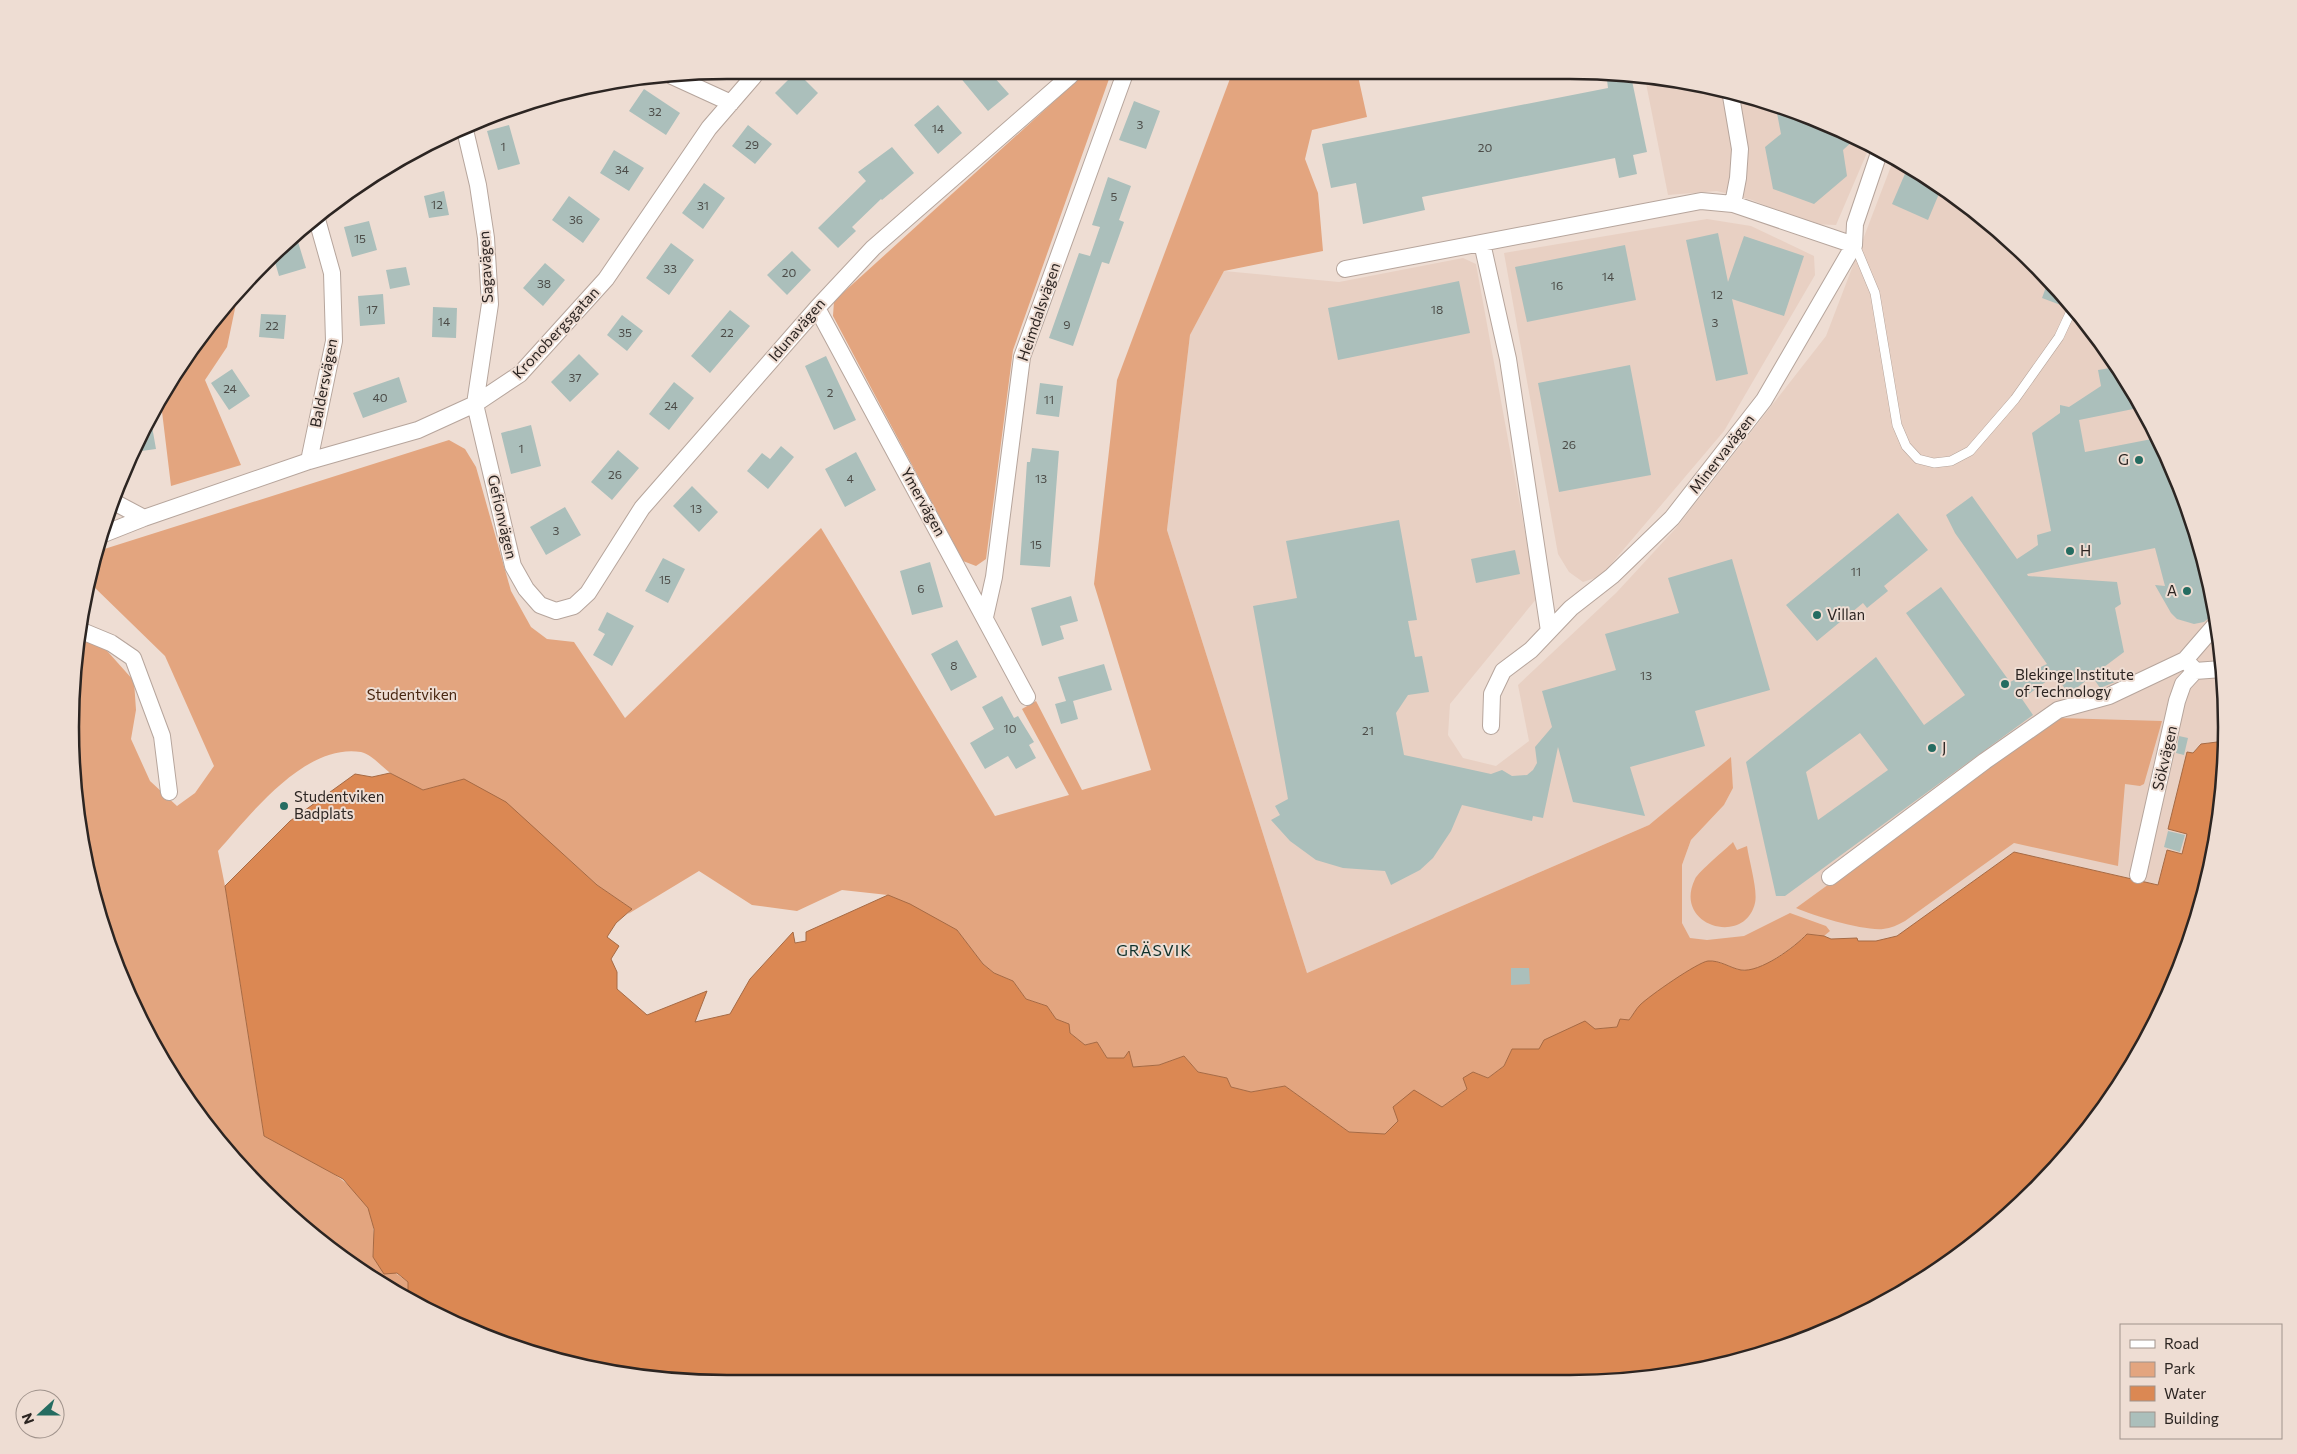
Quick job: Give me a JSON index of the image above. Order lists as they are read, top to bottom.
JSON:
{
  "streets": {
    "street": [
      "Sagavägen",
      "Heimdalsvägen",
      "Idunavägen",
      "Kronobergsgatan",
      "Baldersvägen",
      "Minervavägen",
      "Ymervägen",
      "Gefionvägen",
      "Sökvägen"
    ]
  },
  "crossings": [
    ["Sagavägen", "Kronobergsgatan"],
    ["Sagavägen", "Gefionvägen"],
    ["Heimdalsvägen", "Ymervägen"],
    ["Idunavägen", "Ymervägen"],
    ["Idunavägen", "Gefionvägen"],
    ["Kronobergsgatan", "Baldersvägen"],
    ["Kronobergsgatan", "Gefionvägen"]
  ],
  "districts": ["GRÄSVIK"],
  "parks": ["Studentviken"],
  "places": [
    "G",
    "H",
    "A",
    "Villan",
    "Blekinge Institute of Technology",
    "J",
    "Studentviken Badplats"
  ],
  "house_numbers": [
    "32",
    "3",
    "14",
    "29",
    "1",
    "20",
    "34",
    "5",
    "12",
    "31",
    "36",
    "15",
    "33",
    "20",
    "14",
    "38",
    "16",
    "12",
    "17",
    "18",
    "14",
    "3",
    "9",
    "22",
    "35",
    "22",
    "37",
    "24",
    "2",
    "40",
    "11",
    "24",
    "26",
    "1",
    "26",
    "4",
    "13",
    "13",
    "3",
    "15",
    "11",
    "15",
    "6",
    "8",
    "13",
    "10",
    "21"
  ],
  "legend": [
    "Road",
    "Park",
    "Water",
    "Building"
  ],
  "north": "left"
}
